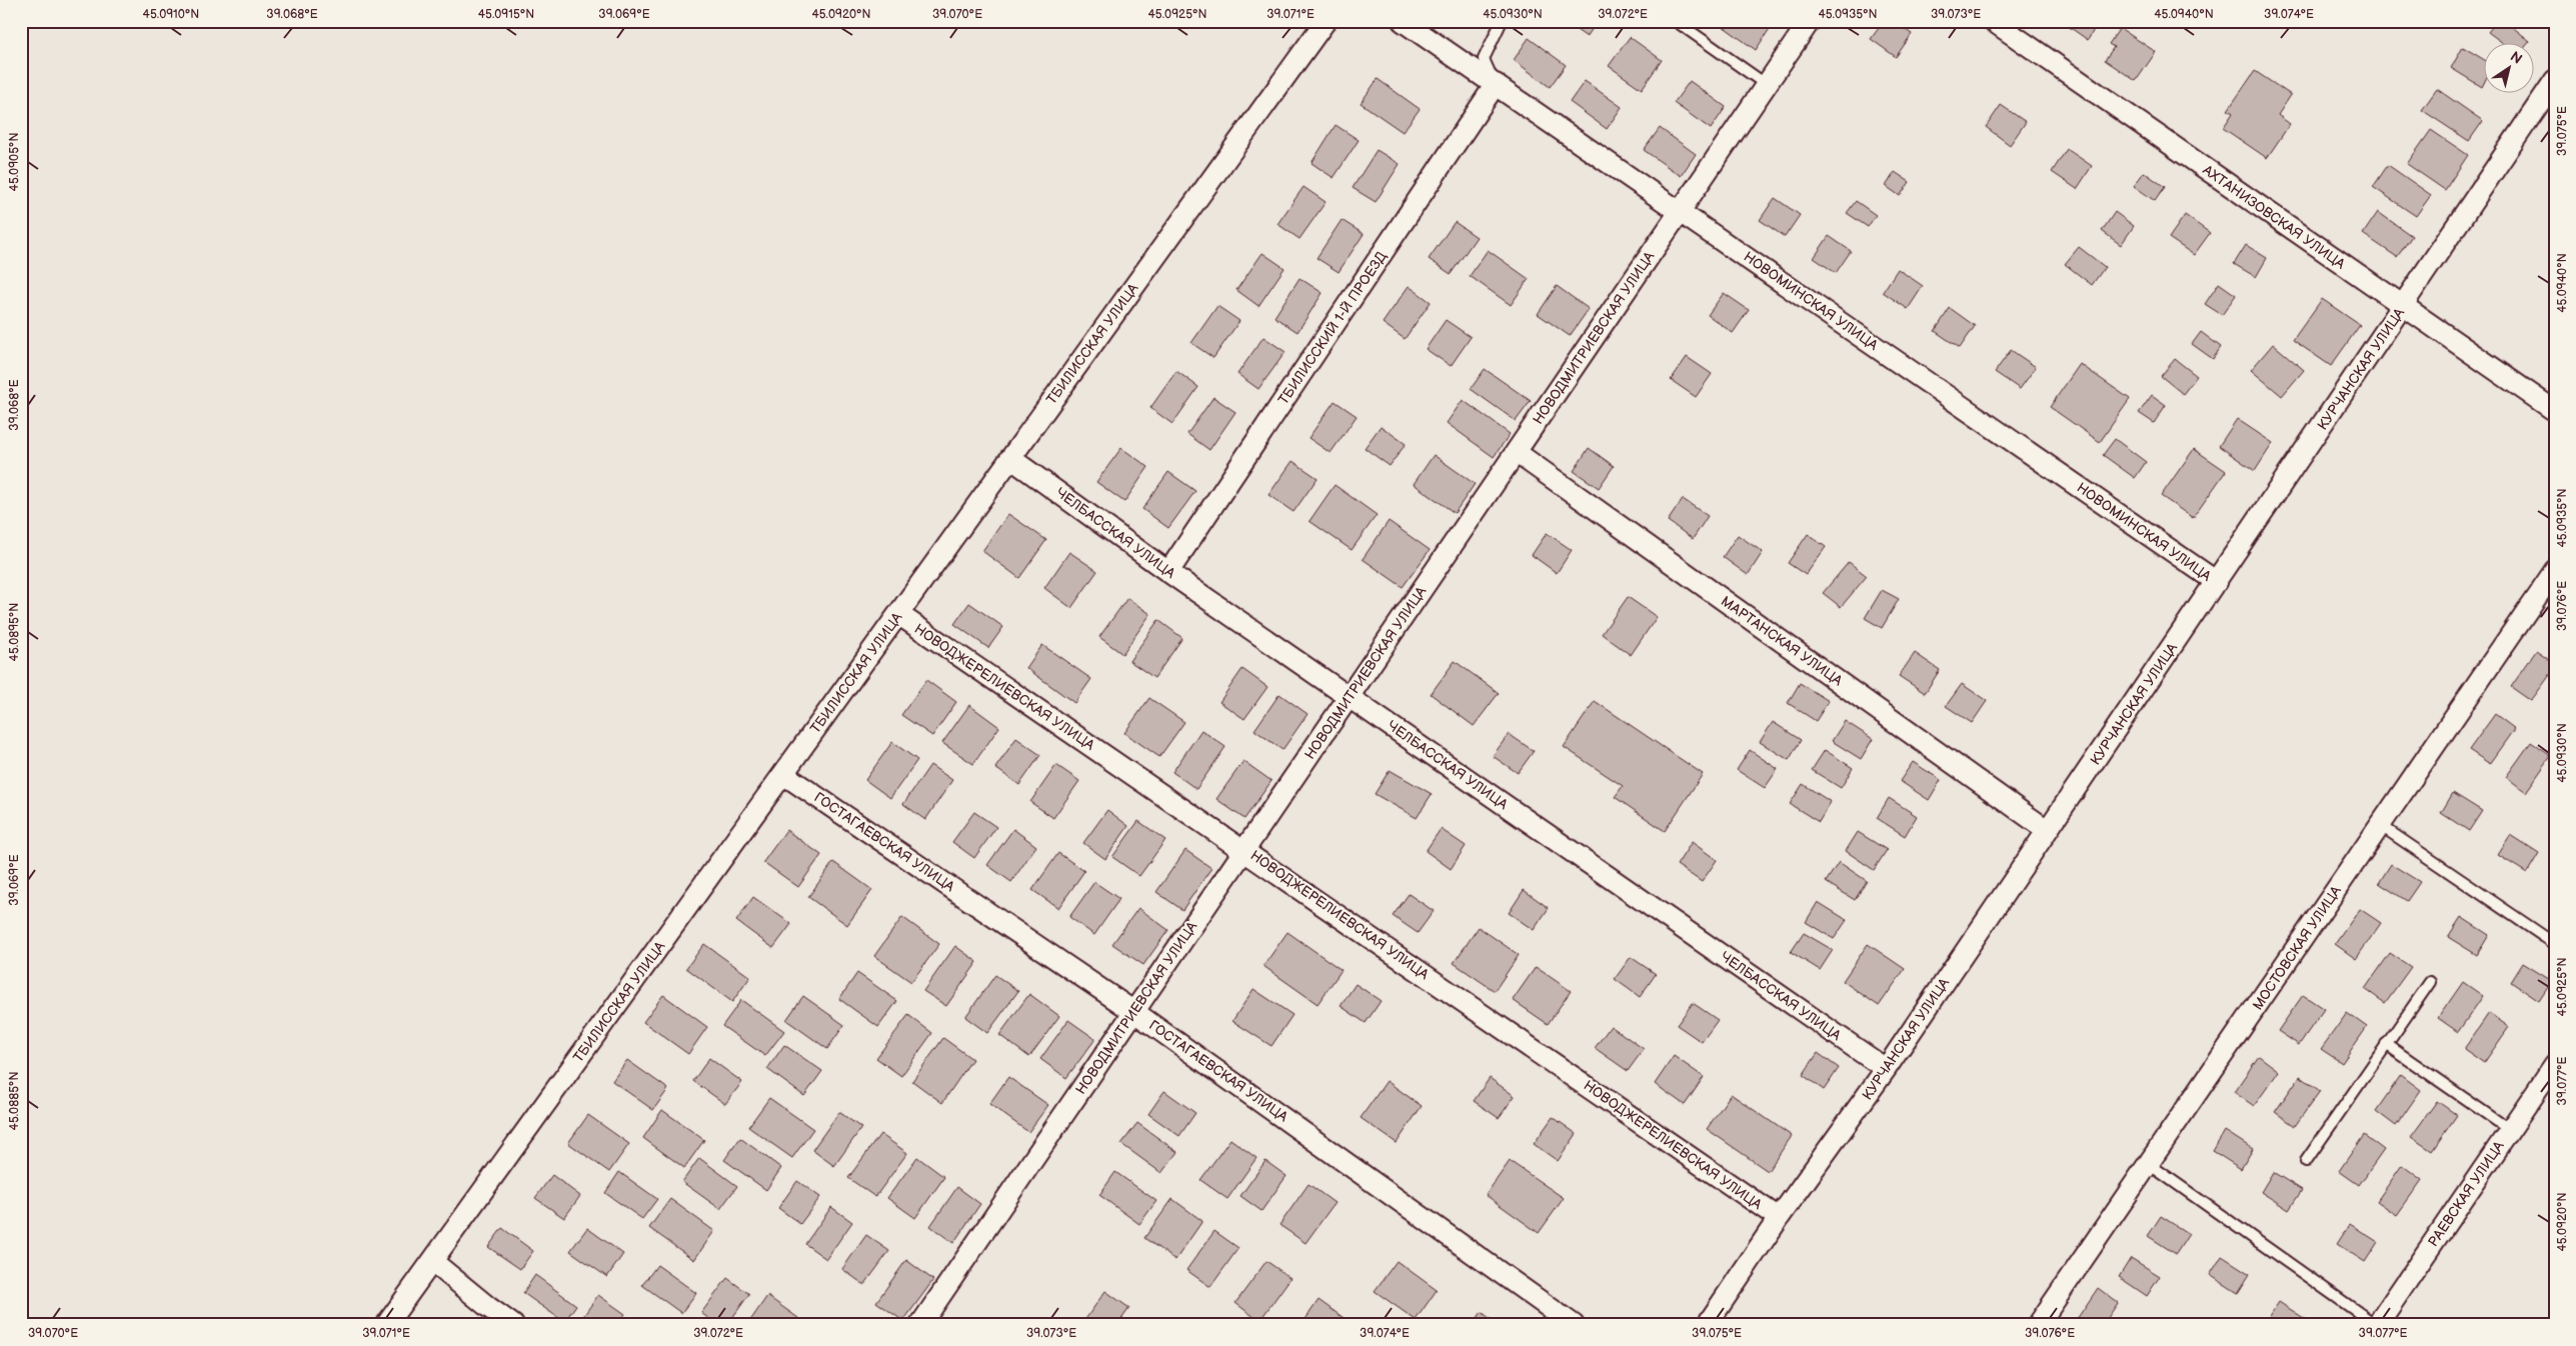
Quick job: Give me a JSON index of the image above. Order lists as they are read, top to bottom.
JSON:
{
  "streets": {
    "street": [
      "АХТАНИЗОВСКАЯ УЛИЦА",
      "НОВОМИНСКАЯ УЛИЦА",
      "ТБИЛИССКИЙ 1-Й ПРОЕЗД",
      "НОВОДМИТРИЕВСКАЯ УЛИЦА",
      "ТБИЛИССКАЯ УЛИЦА",
      "КУРЧАНСКАЯ УЛИЦА",
      "ЧЕЛБАССКАЯ УЛИЦА",
      "МАРТАНСКАЯ УЛИЦА",
      "НОВОДЖЕРЕЛИЕВСКАЯ УЛИЦА",
      "ГОСТАГАЕВСКАЯ УЛИЦА",
      "МОСТОВСКАЯ УЛИЦА",
      "РАЕВСКАЯ УЛИЦА"
    ]
  },
  "crossings": [
    ["АХТАНИЗОВСКАЯ УЛИЦА", "КУРЧАНСКАЯ УЛИЦА"],
    ["НОВОМИНСКАЯ УЛИЦА", "ТБИЛИССКИЙ 1-Й ПРОЕЗД"],
    ["НОВОМИНСКАЯ УЛИЦА", "НОВОДМИТРИЕВСКАЯ УЛИЦА"],
    ["НОВОМИНСКАЯ УЛИЦА", "КУРЧАНСКАЯ УЛИЦА"],
    ["ТБИЛИССКИЙ 1-Й ПРОЕЗД", "ЧЕЛБАССКАЯ УЛИЦА"],
    ["НОВОДМИТРИЕВСКАЯ УЛИЦА", "ЧЕЛБАССКАЯ УЛИЦА"],
    ["НОВОДМИТРИЕВСКАЯ УЛИЦА", "МАРТАНСКАЯ УЛИЦА"],
    ["НОВОДМИТРИЕВСКАЯ УЛИЦА", "НОВОДЖЕРЕЛИЕВСКАЯ УЛИЦА"],
    ["НОВОДМИТРИЕВСКАЯ УЛИЦА", "ГОСТАГАЕВСКАЯ УЛИЦА"],
    ["ТБИЛИССКАЯ УЛИЦА", "ЧЕЛБАССКАЯ УЛИЦА"],
    ["ТБИЛИССКАЯ УЛИЦА", "НОВОДЖЕРЕЛИЕВСКАЯ УЛИЦА"],
    ["ТБИЛИССКАЯ УЛИЦА", "ГОСТАГАЕВСКАЯ УЛИЦА"],
    ["КУРЧАНСКАЯ УЛИЦА", "ЧЕЛБАССКАЯ УЛИЦА"],
    ["КУРЧАНСКАЯ УЛИЦА", "МАРТАНСКАЯ УЛИЦА"],
    ["КУРЧАНСКАЯ УЛИЦА", "НОВОДЖЕРЕЛИЕВСКАЯ УЛИЦА"]
  ],
  "north": "top right",
  "coordinates": [
    "45.0910°N",
    "39.068°E",
    "45.0915°N",
    "39.069°E",
    "45.0920°N",
    "39.070°E",
    "45.0925°N",
    "39.071°E",
    "45.0930°N",
    "39.072°E",
    "45.0935°N",
    "39.073°E",
    "45.0940°N",
    "39.074°E",
    "39.075°E",
    "45.0905°N",
    "39.076°E",
    "45.0895°N",
    "39.077°E",
    "45.0885°N"
  ]
}
